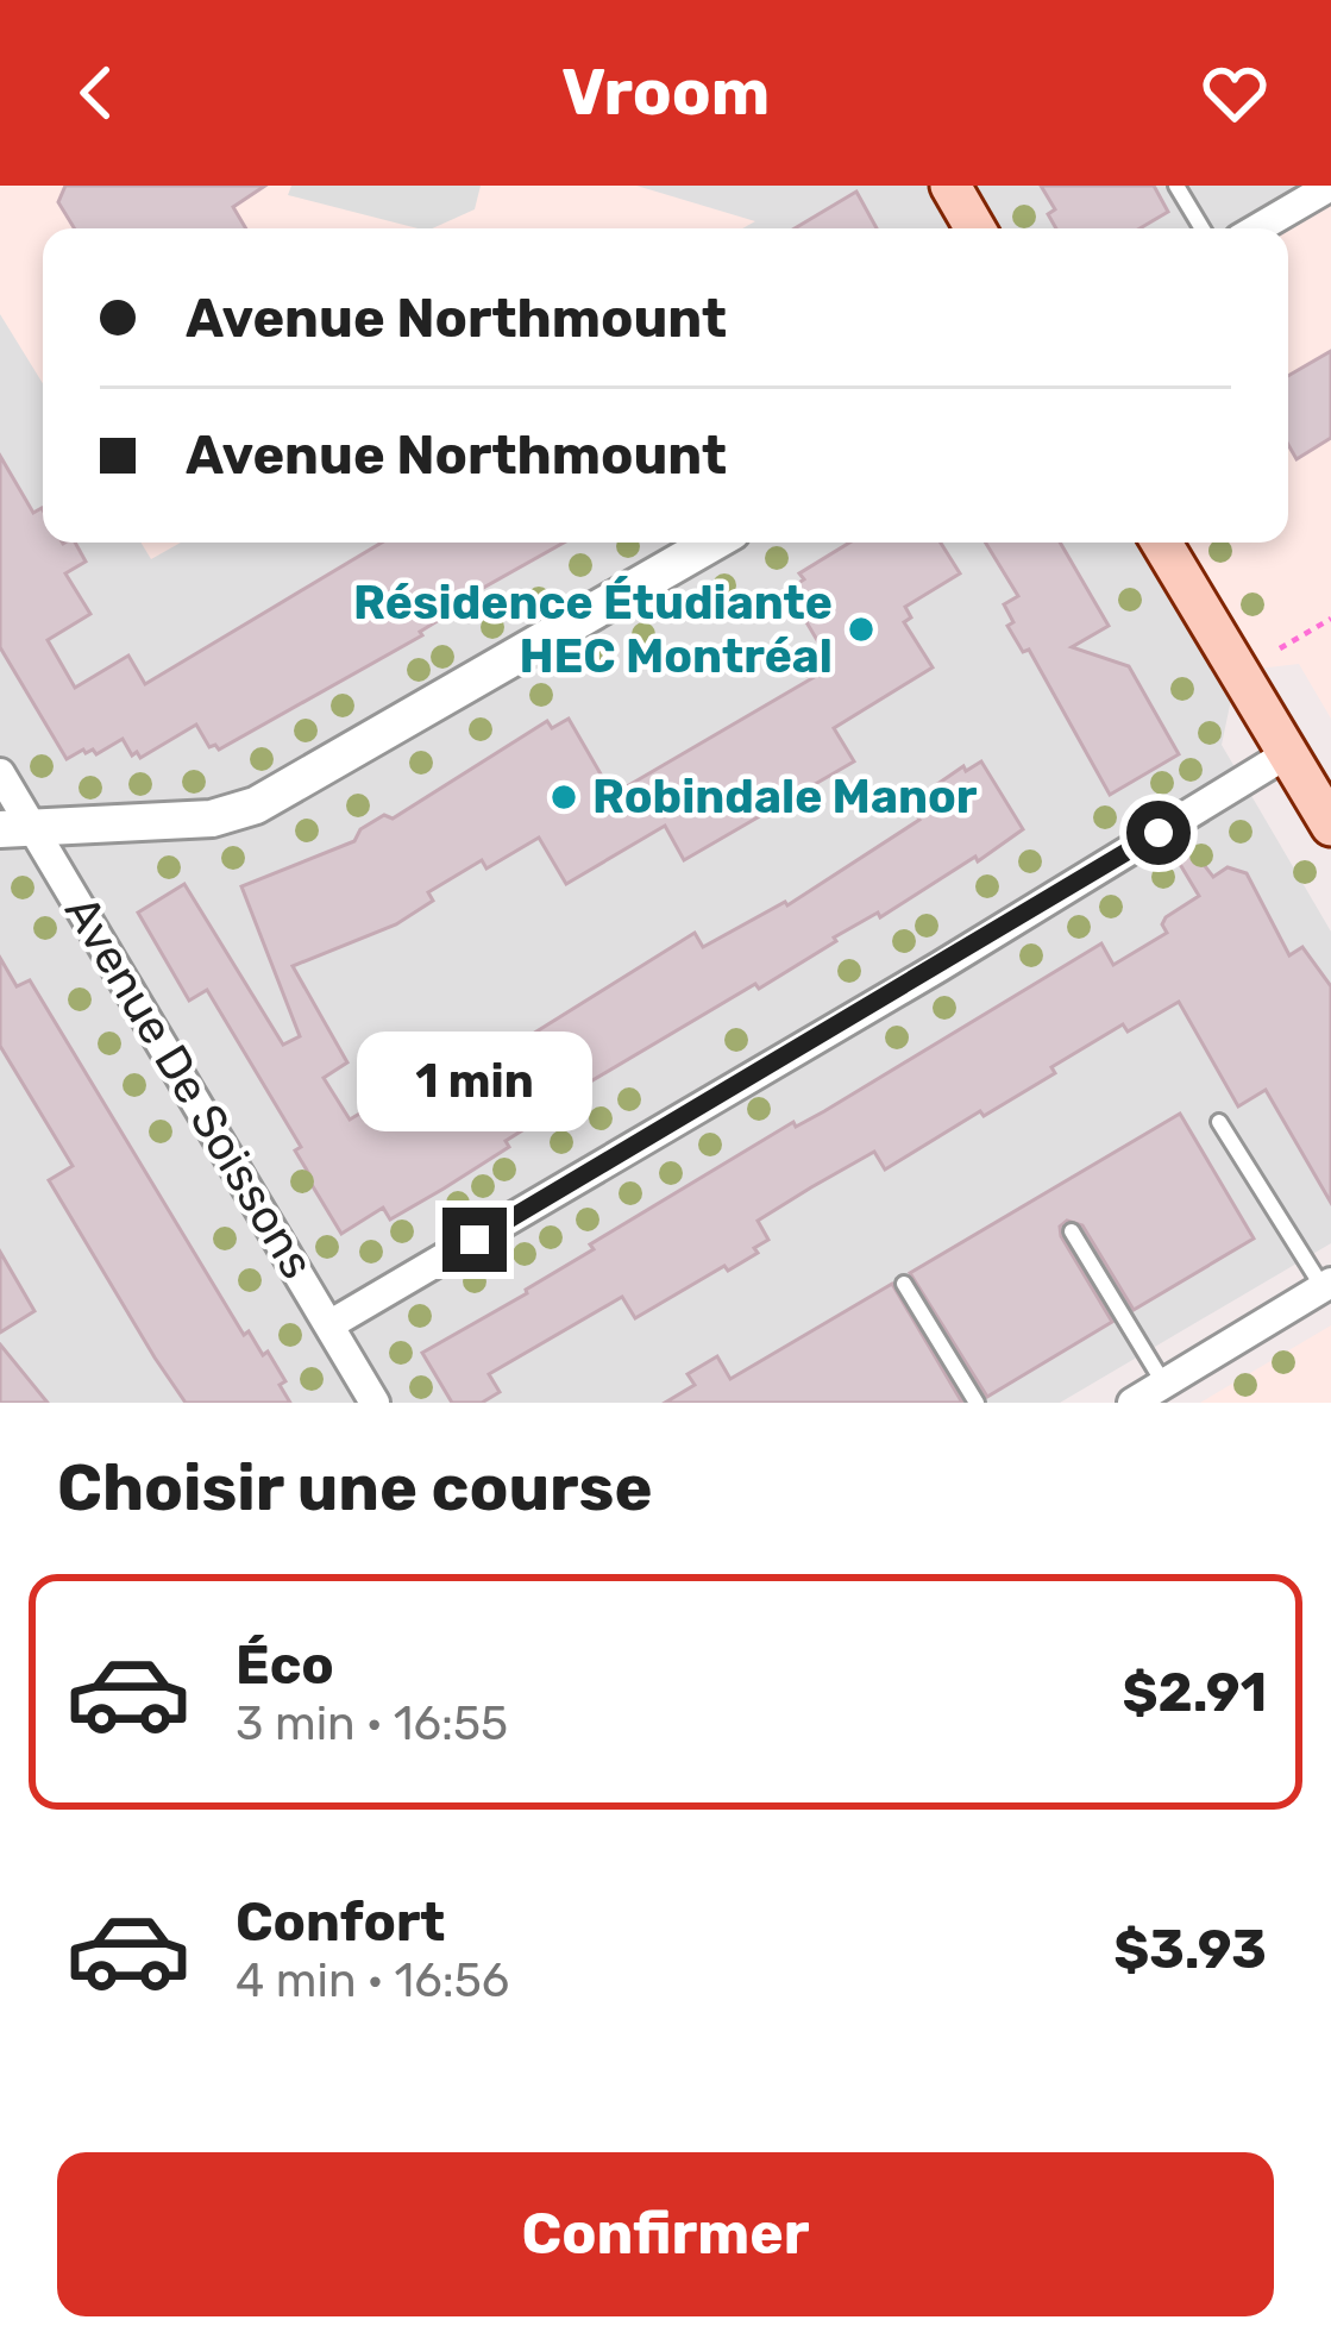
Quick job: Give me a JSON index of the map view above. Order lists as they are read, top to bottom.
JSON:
{
  "streets": {
    "street": ["Avenue De Soissons"]
  },
  "places": ["Résidence Étudiante HEC Montréal", "Robindale Manor"],
  "page": {
    "header": "Vroom",
    "banner": ["Avenue Northmount", "Avenue Northmount"],
    "bubble": "1 min",
    "heading": "Choisir une course",
    "list": [
      {
        "name": "Éco",
        "note": "3 min · 16:55",
        "value": "$2.91"
      },
      {
        "name": "Confort",
        "note": "4 min · 16:56",
        "value": "$3.93"
      }
    ],
    "buttons": "Confirmer"
  }
}
